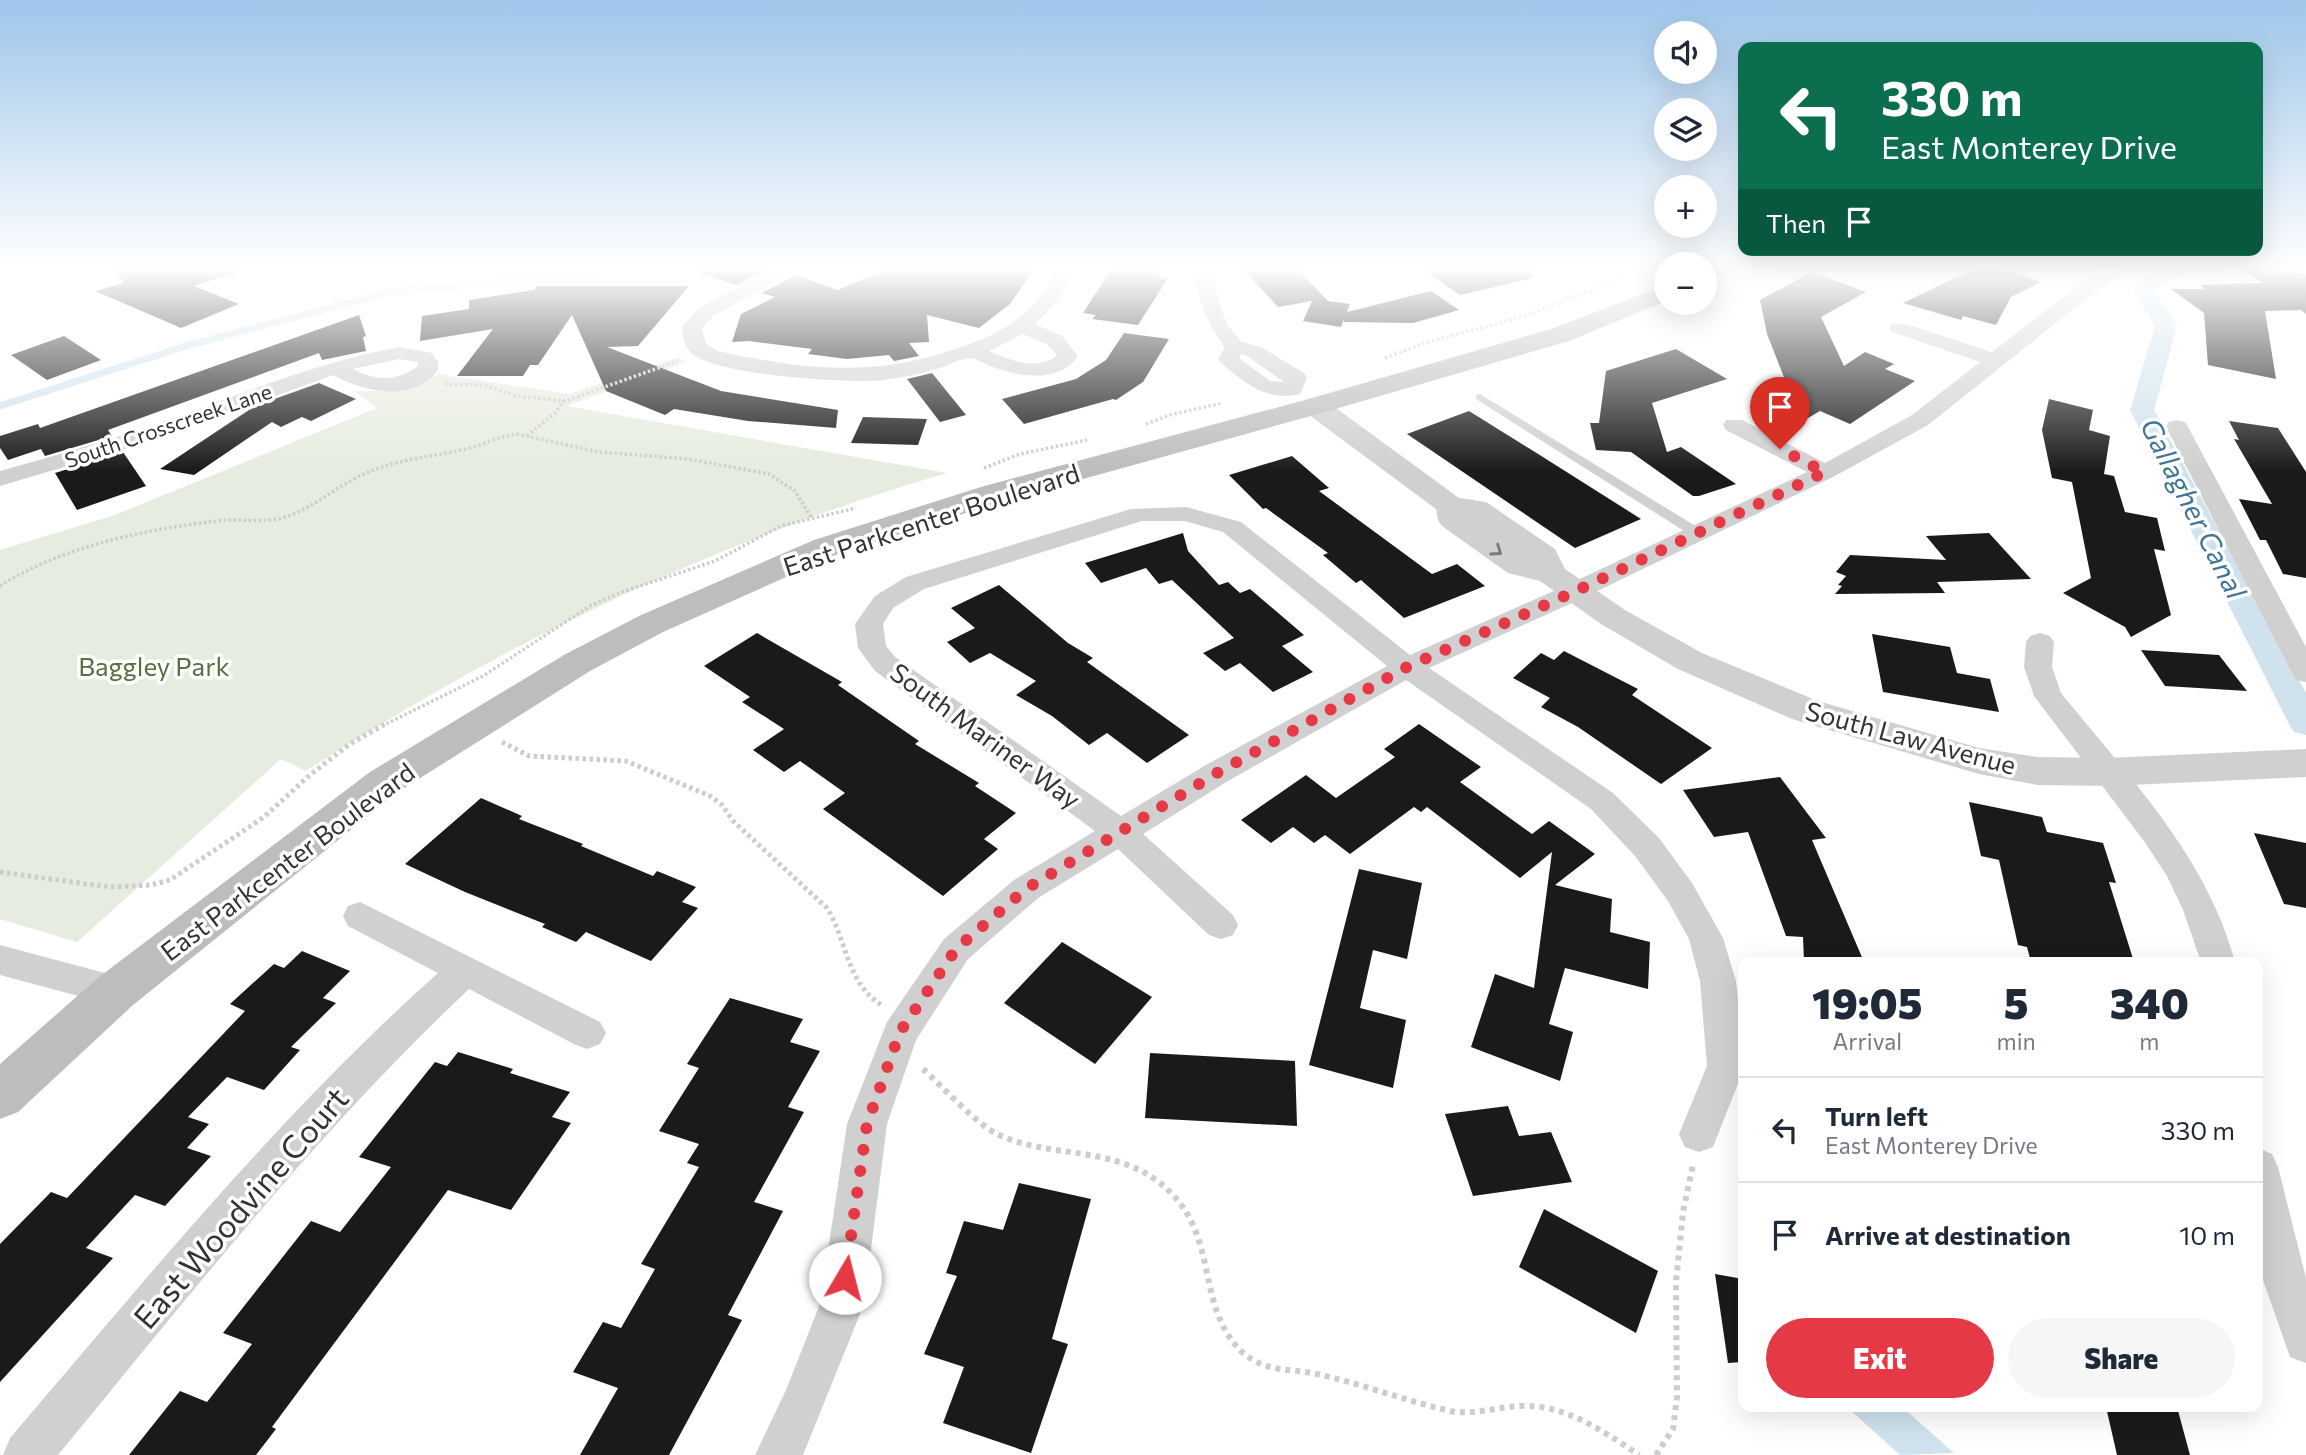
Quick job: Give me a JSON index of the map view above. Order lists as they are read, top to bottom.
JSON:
{
  "streets": {
    "main road": ["East Parkcenter Boulevard"],
    "street": [
      "South Crosscreek Lane",
      "South Mariner Way",
      "South Law Avenue",
      "East Woodvine Court"
    ]
  },
  "crossings": [
    ["East Parkcenter Boulevard", "South Law Avenue"]
  ],
  "water": ["Gallagher Canal"],
  "parks": ["Baggley Park"],
  "page": {
    "map_buttons": ["+", "−"],
    "turn": ["330 m", "East Monterey Drive"],
    "then": "Then",
    "eta": [
      "19:05",
      "Arrival",
      "5",
      "min",
      "340",
      "m"
    ],
    "list": [
      {
        "name": "Turn left",
        "note": "East Monterey Drive",
        "value": "330 m"
      },
      {
        "name": "Arrive at destination",
        "value": "10 m"
      }
    ],
    "buttons": ["Exit", "Share"]
  }
}
